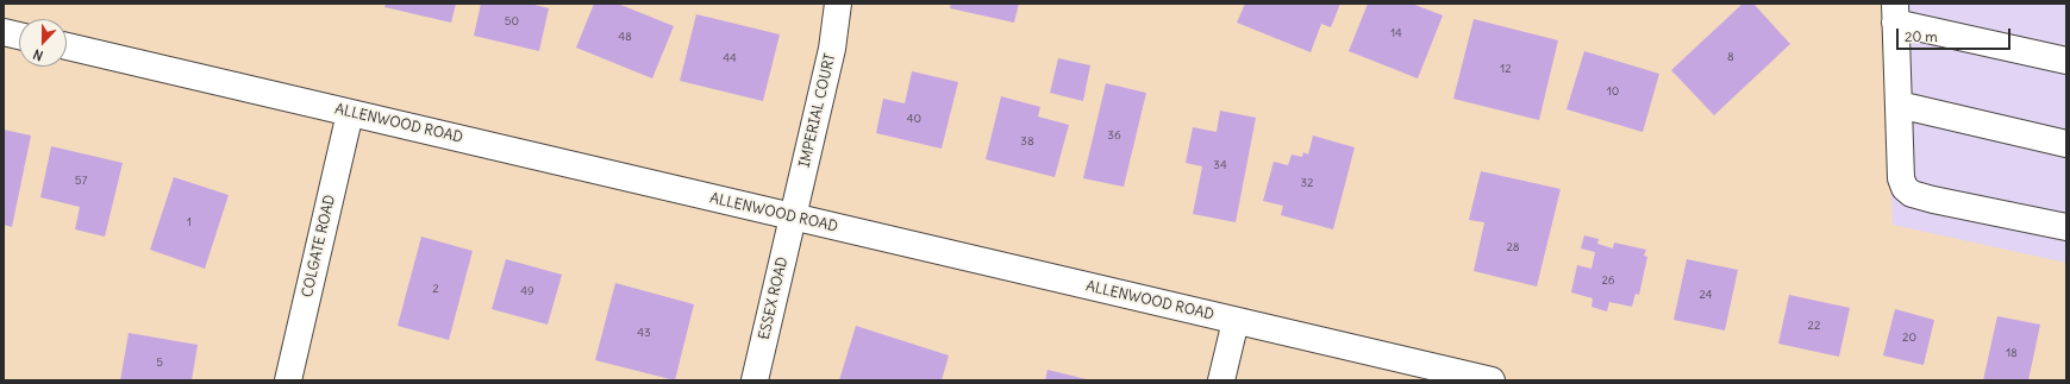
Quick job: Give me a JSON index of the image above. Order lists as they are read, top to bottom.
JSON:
{
  "streets": {
    "street": [
      "IMPERIAL COURT",
      "ALLENWOOD ROAD",
      "COLGATE ROAD",
      "ESSEX ROAD"
    ]
  },
  "crossings": [
    ["IMPERIAL COURT", "ALLENWOOD ROAD"],
    ["IMPERIAL COURT", "ESSEX ROAD"],
    ["ALLENWOOD ROAD", "COLGATE ROAD"],
    ["ALLENWOOD ROAD", "ESSEX ROAD"]
  ],
  "house_numbers": [
    "50",
    "14",
    "48",
    "8",
    "44",
    "12",
    "10",
    "40",
    "36",
    "38",
    "34",
    "57",
    "32",
    "1",
    "28",
    "26",
    "2",
    "49",
    "24",
    "22",
    "43",
    "20",
    "18",
    "5"
  ],
  "scale_bar": "20 m",
  "north": "bottom"
}
